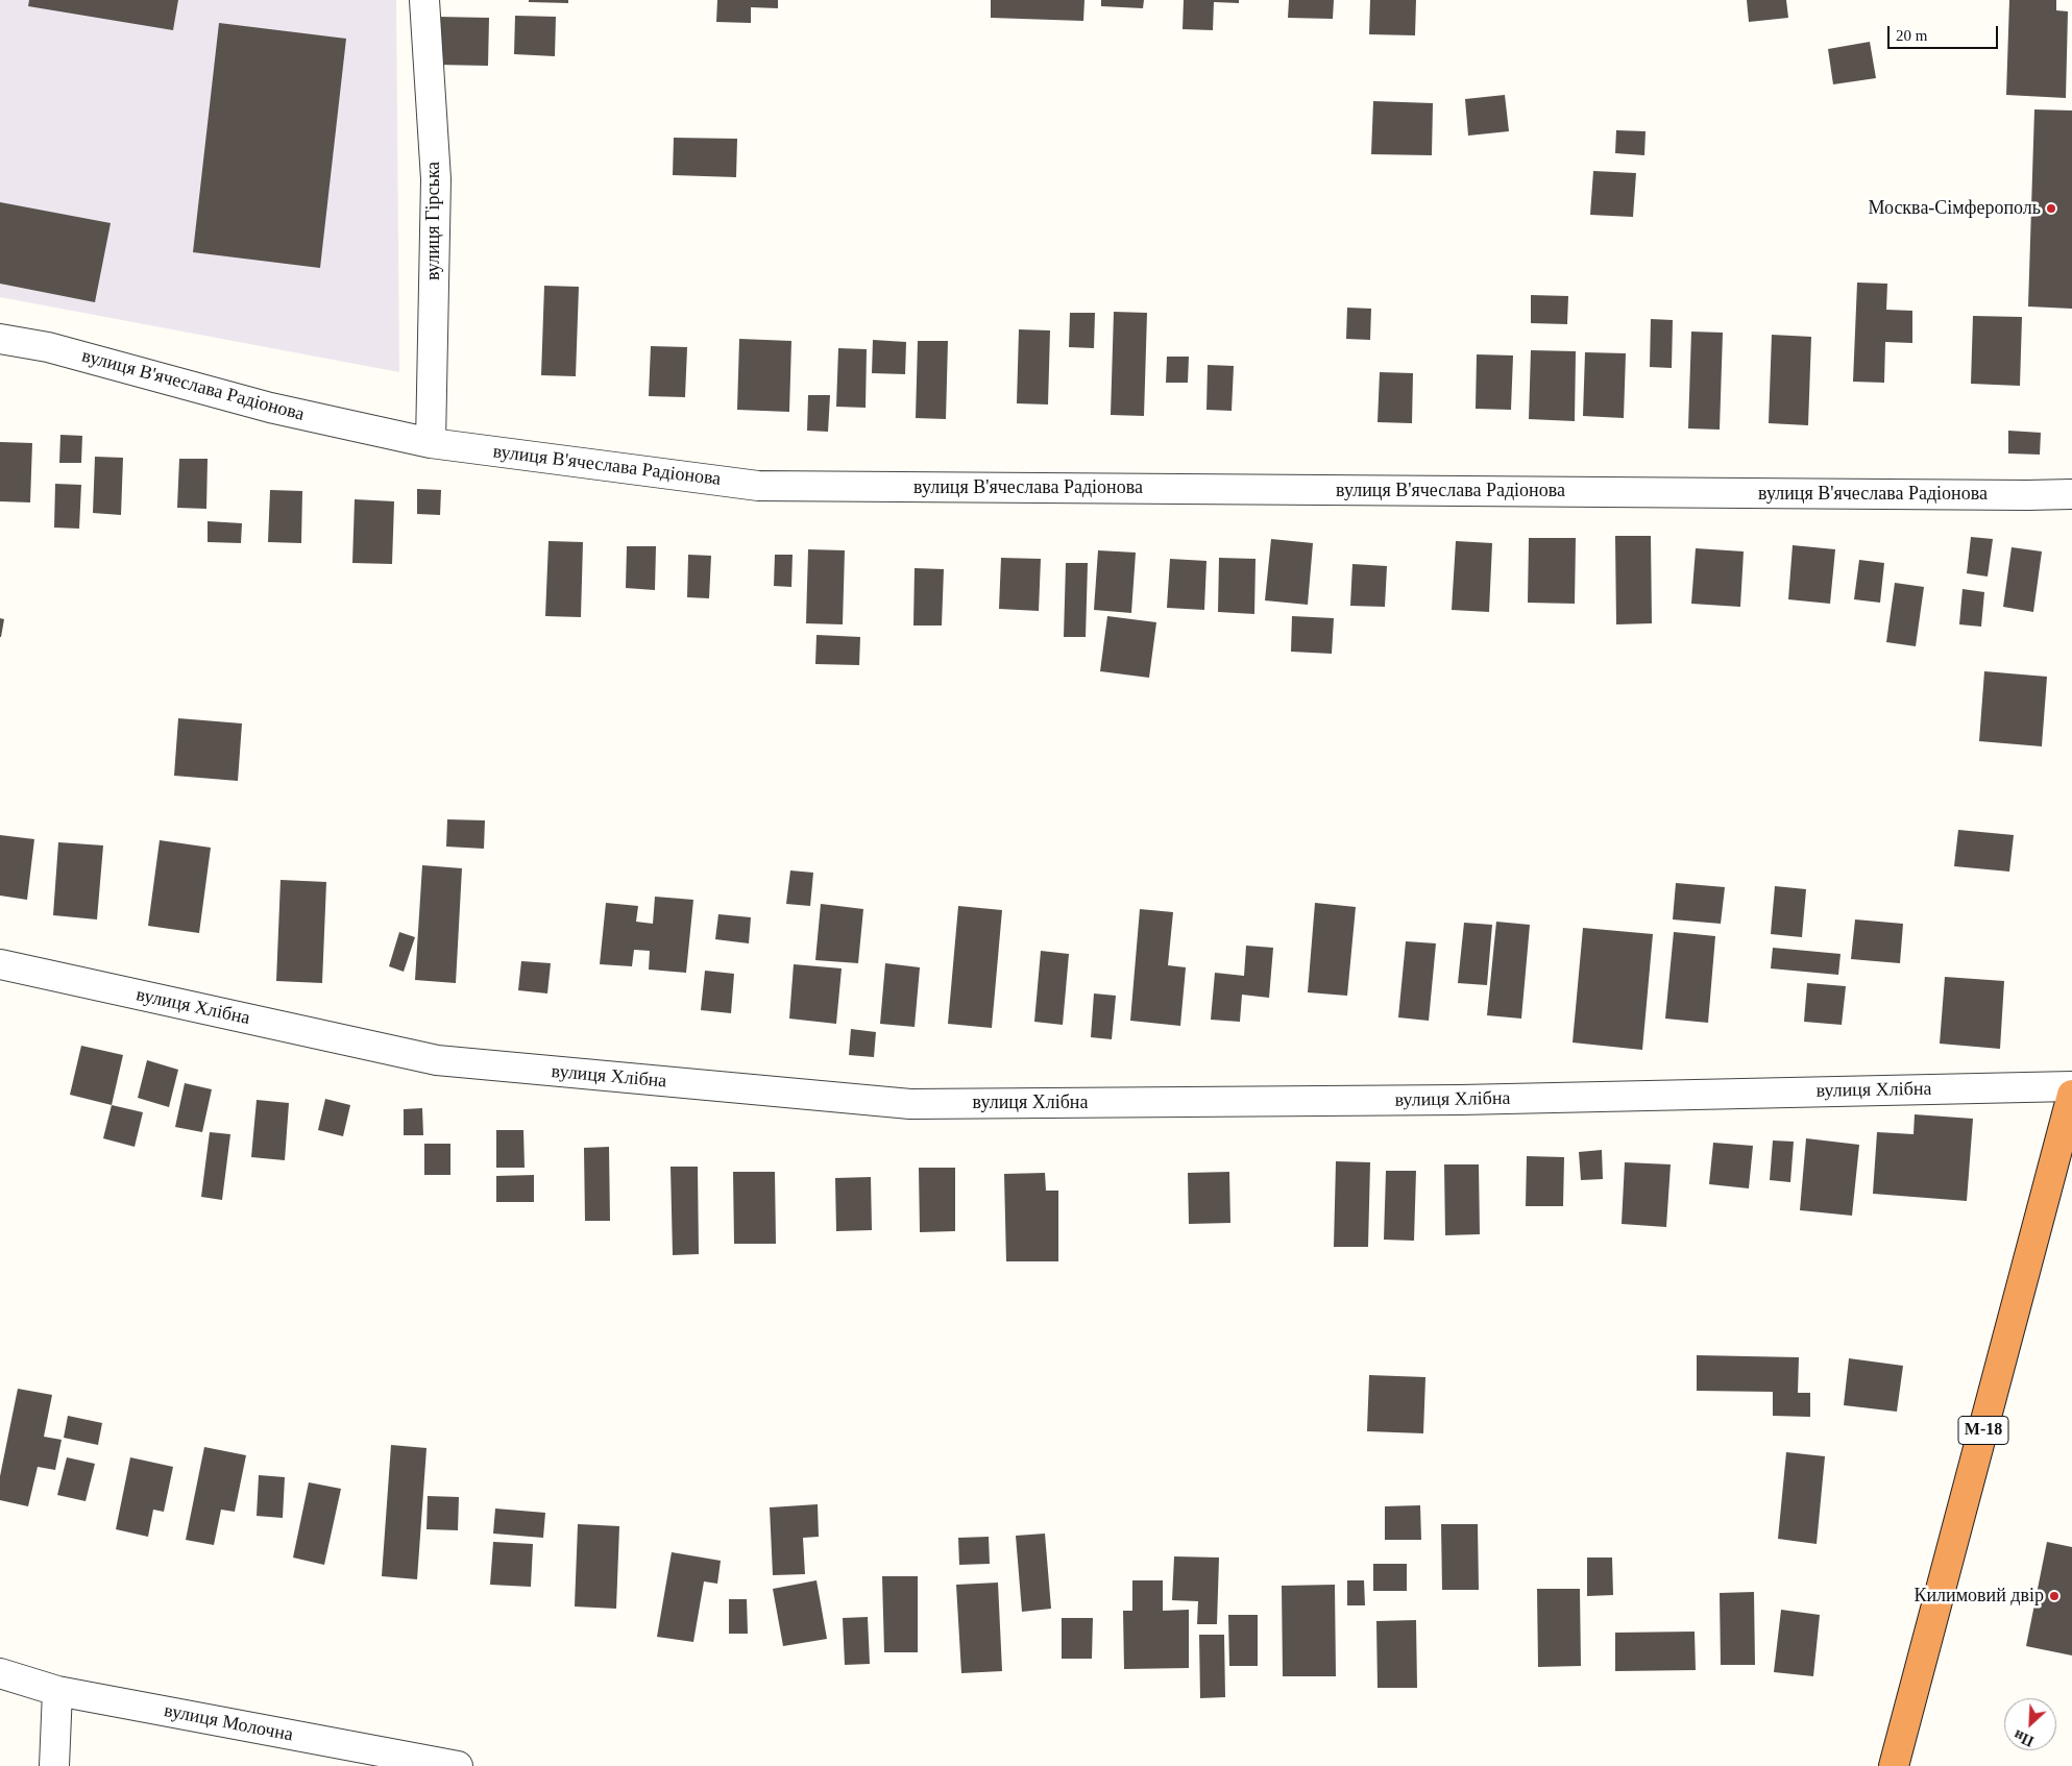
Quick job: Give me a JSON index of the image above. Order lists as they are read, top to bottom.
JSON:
{
  "streets": {
    "highway": ["М-18"],
    "street": [
      "вулиця Гірська",
      "вулиця В'ячеслава Радіонова",
      "вулиця Хлібна",
      "вулиця Молочна"
    ]
  },
  "crossings": [
    ["вулиця Гірська", "вулиця В'ячеслава Радіонова"]
  ],
  "places": ["Москва-Сімферополь", "Килимовий двір"],
  "scale_bar": "20 m",
  "north": "bottom left"
}
